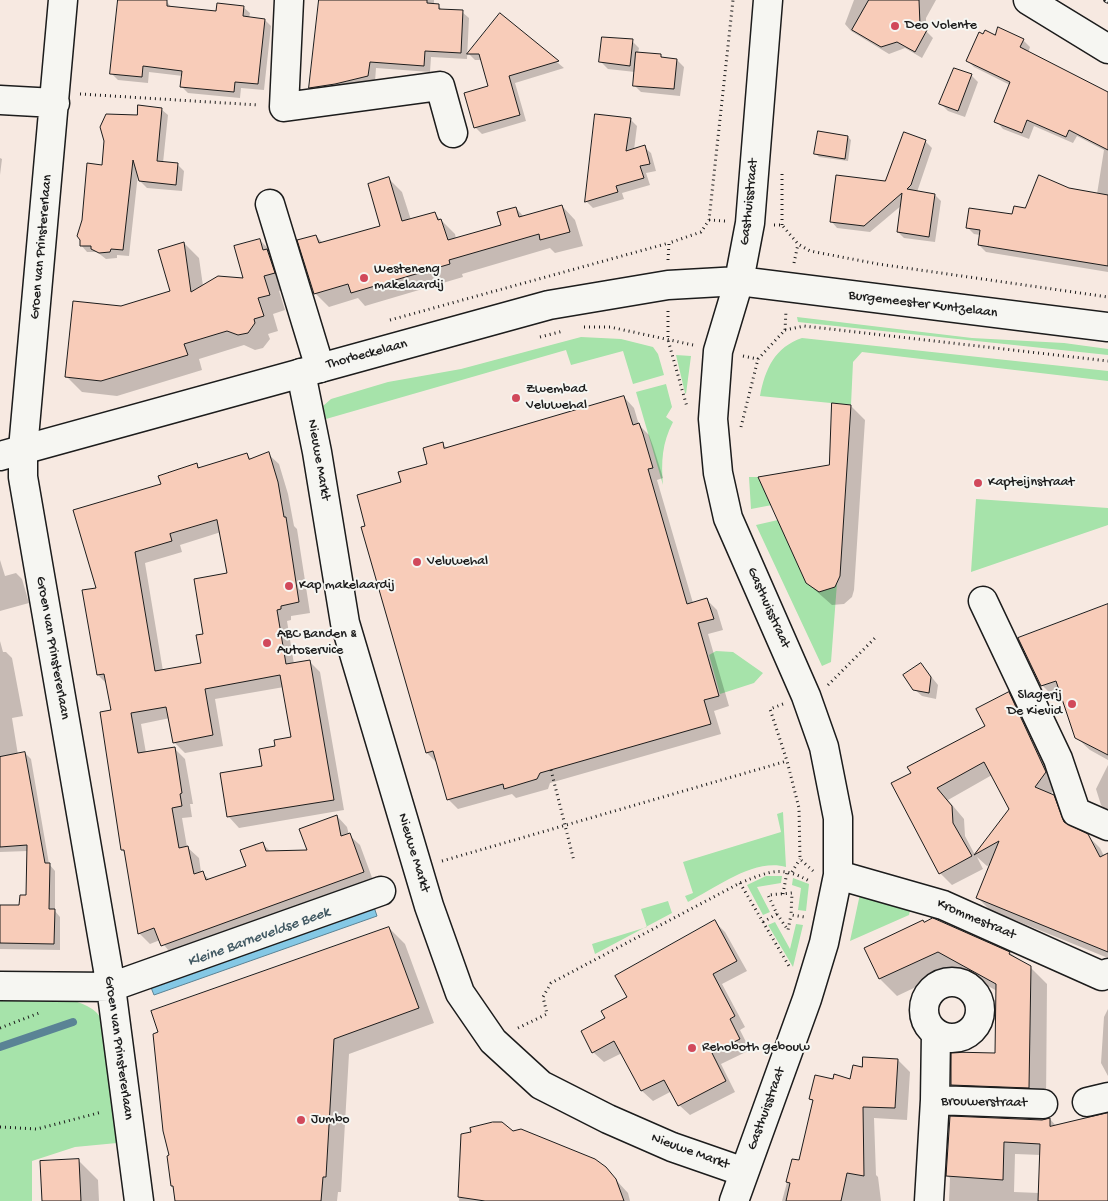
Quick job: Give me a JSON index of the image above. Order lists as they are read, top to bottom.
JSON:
{
  "streets": {
    "street": [
      "Gasthuisstraat",
      "Groen van Prinstererlaan",
      "Burgemeester Kuntzelaan",
      "Thorbeckelaan",
      "Nieuwe Markt",
      "Krommestraat",
      "Brouwerstraat"
    ]
  },
  "crossings": [
    ["Gasthuisstraat", "Burgemeester Kuntzelaan"],
    ["Gasthuisstraat", "Thorbeckelaan"],
    ["Gasthuisstraat", "Nieuwe Markt"],
    ["Gasthuisstraat", "Krommestraat"],
    ["Groen van Prinstererlaan", "Thorbeckelaan"],
    ["Burgemeester Kuntzelaan", "Thorbeckelaan"],
    ["Thorbeckelaan", "Nieuwe Markt"]
  ],
  "water": ["Kleine Barneveldse Beek"],
  "places": [
    "Deo Volente",
    "Westeneng makelaardij",
    "Zwembad Veluwehal",
    "Kapteijnstraat",
    "Veluwehal",
    "Kap makelaardij",
    "ABC Banden & Autoservice",
    "Slagerij De Kievid",
    "Rehoboth gebouw",
    "Jumbo"
  ]
}
